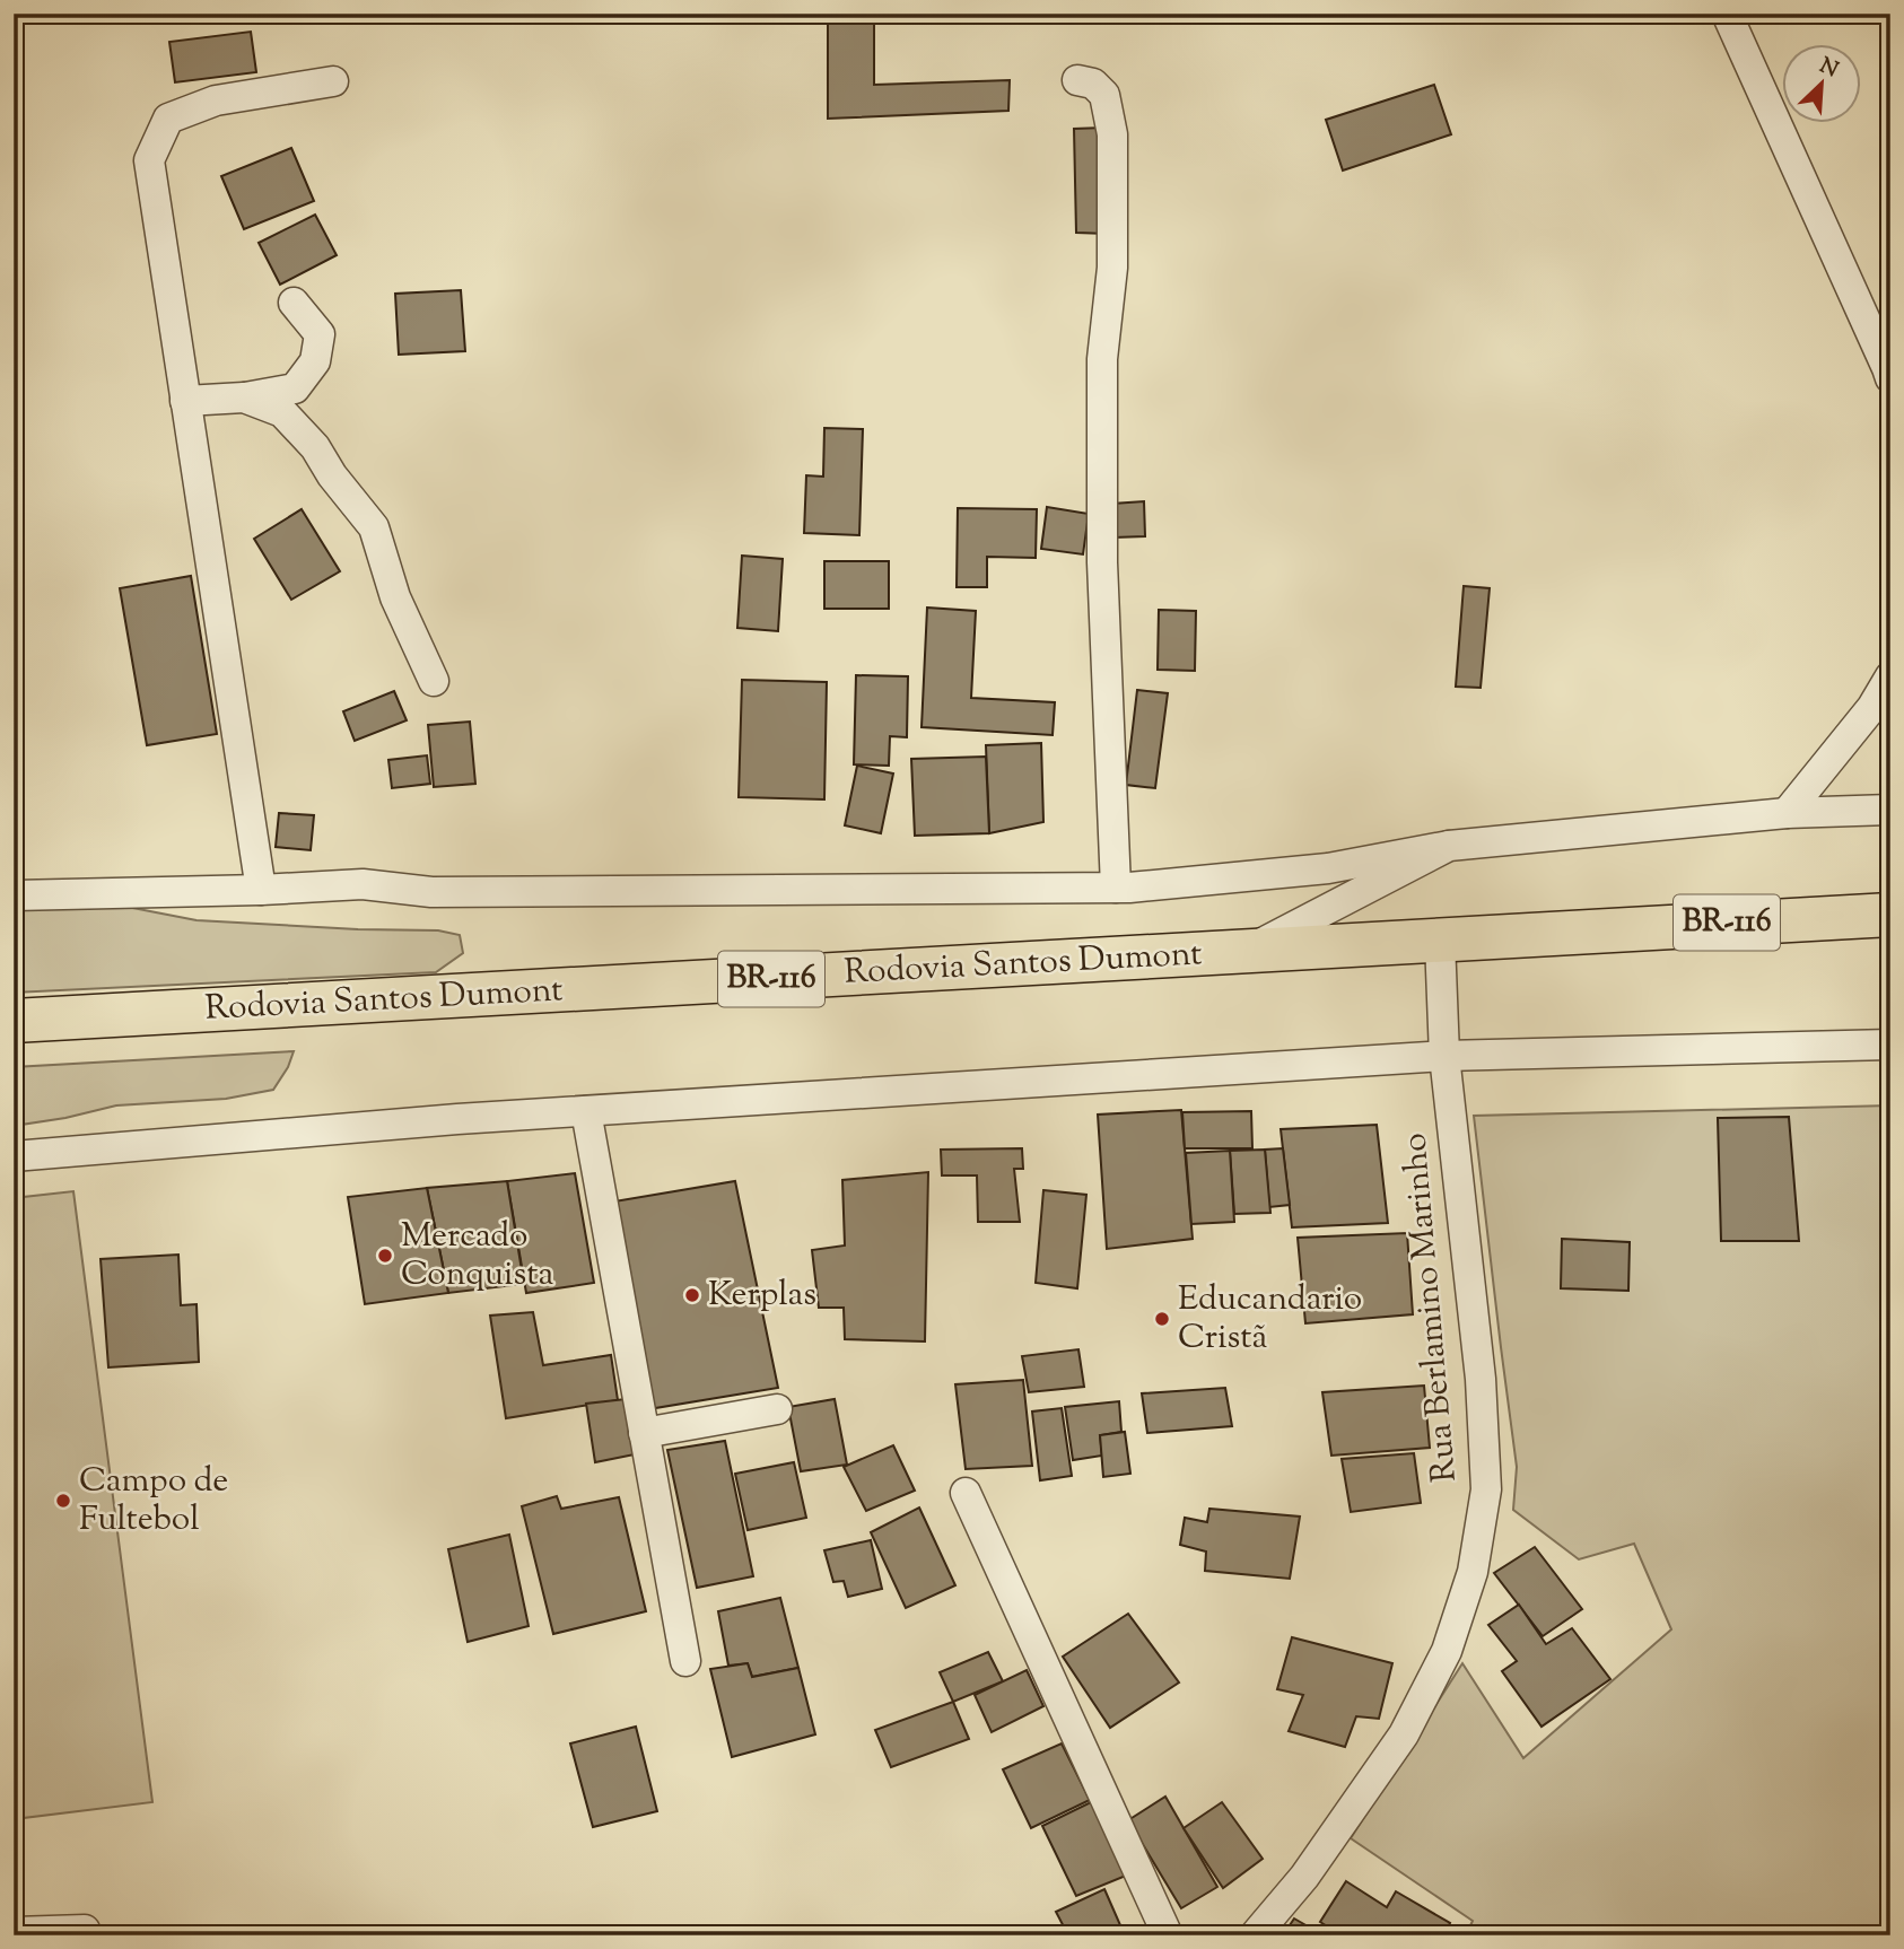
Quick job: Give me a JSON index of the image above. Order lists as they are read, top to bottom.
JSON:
{
  "streets": {
    "highway": ["BR-116", "Rodovia Santos Dumont"],
    "street": ["Rua Berlamino Marinho"]
  },
  "crossings": [
    ["Rodovia Santos Dumont", "Rua Berlamino Marinho"]
  ],
  "places": [
    "Mercado Conquista",
    "Kerplas",
    "Educandario Cristã",
    "Campo de Fultebol"
  ],
  "north": "top right"
}
